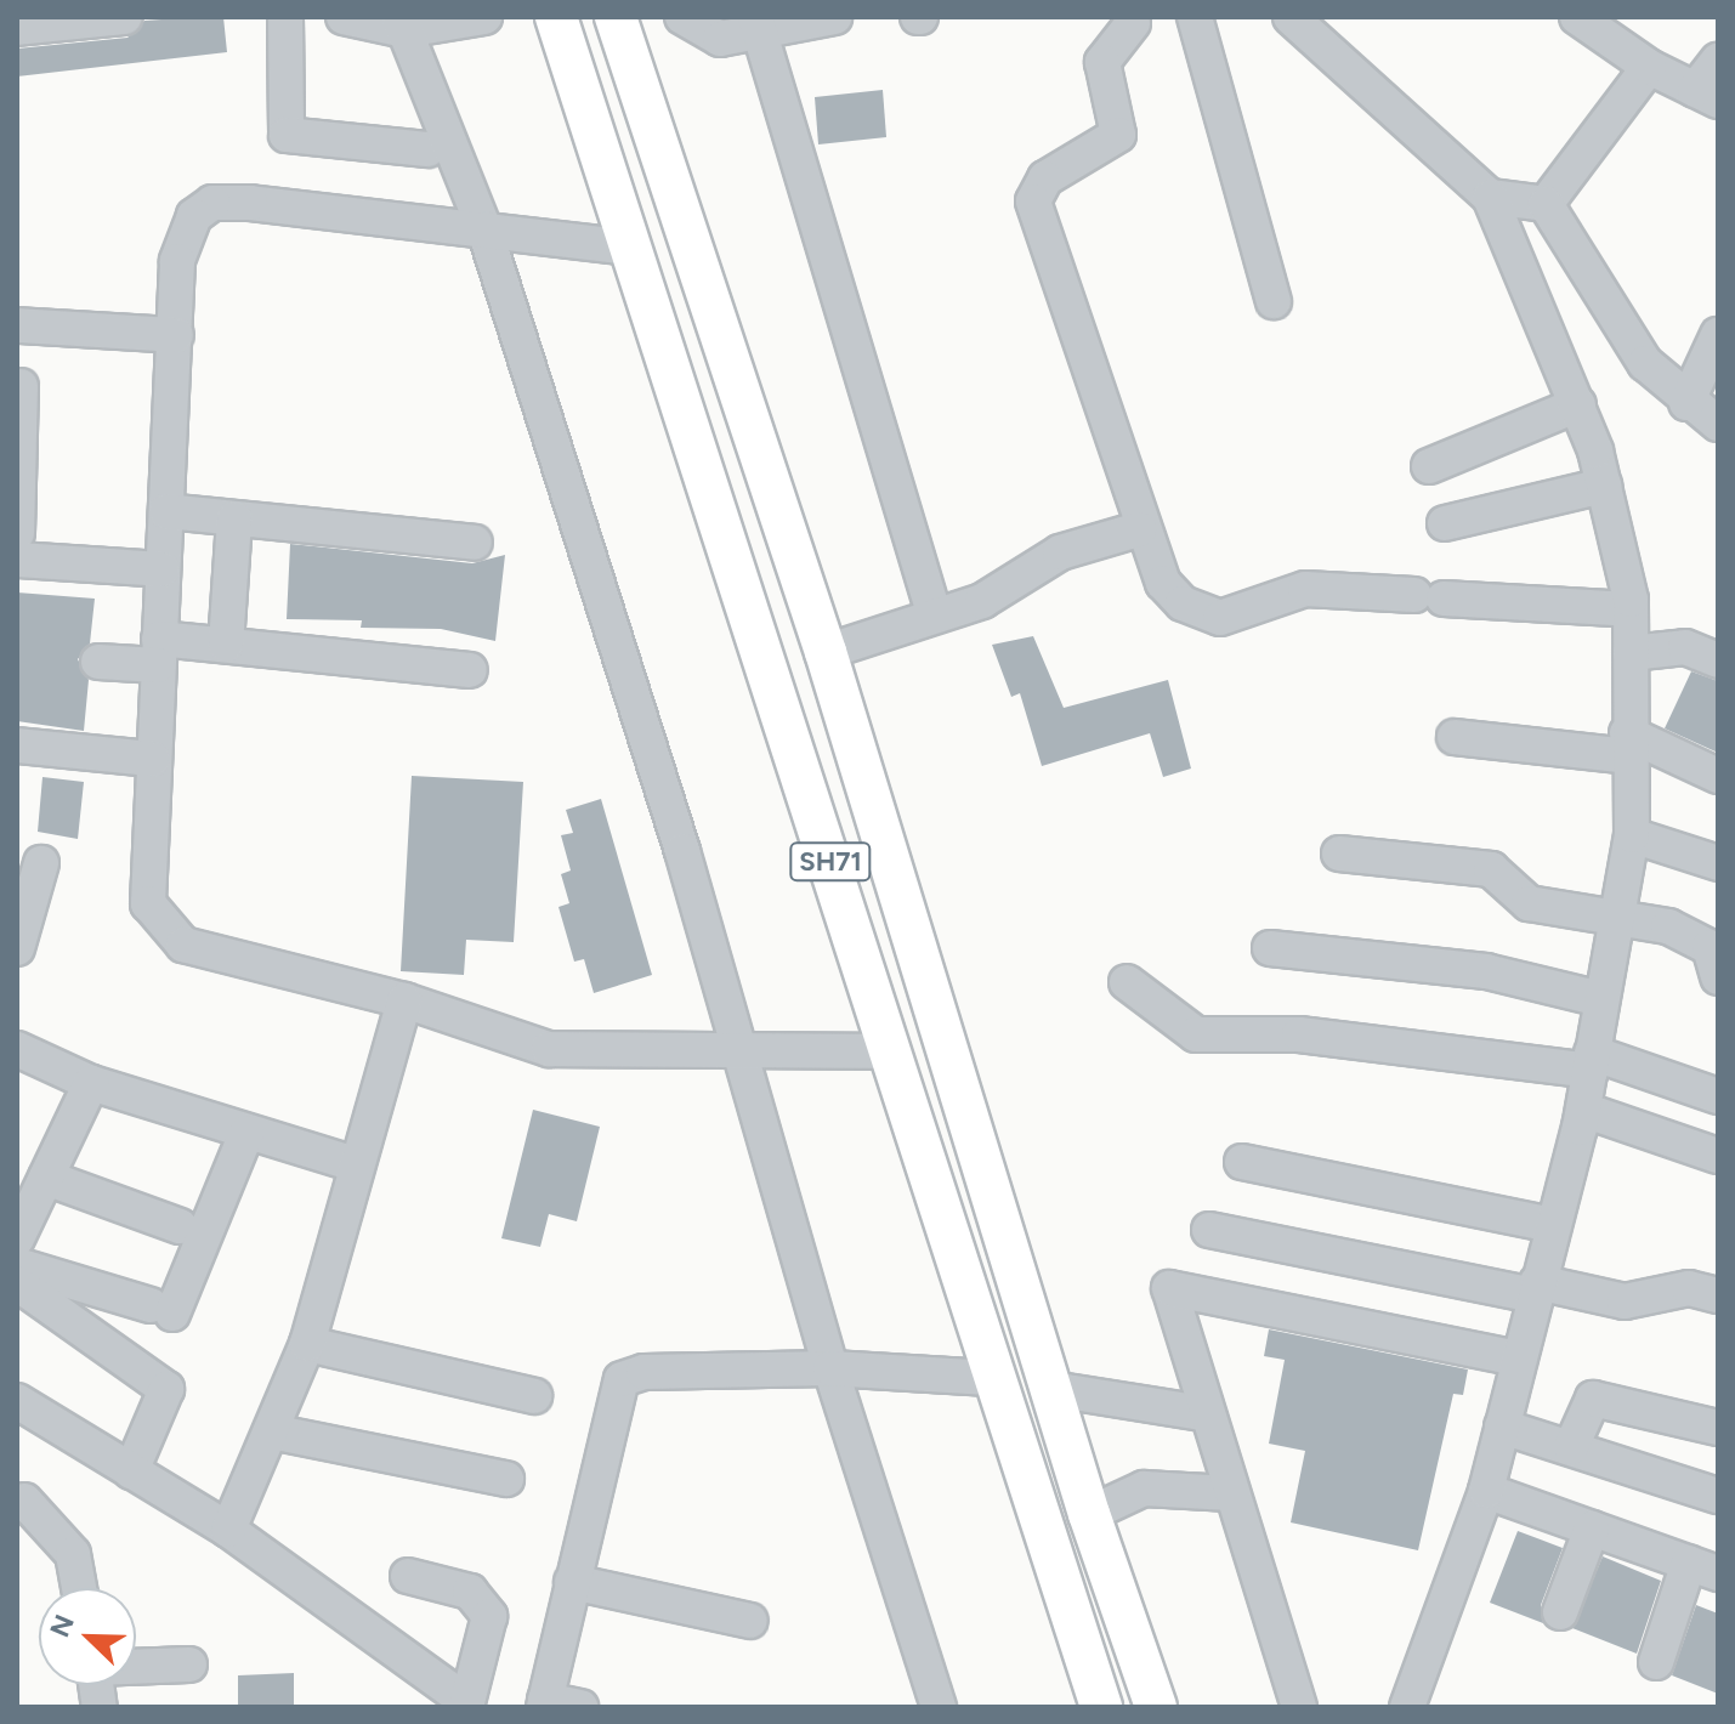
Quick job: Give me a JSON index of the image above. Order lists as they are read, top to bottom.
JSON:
{
  "streets": {
    "main road": ["SH71"]
  },
  "north": "top left"
}
